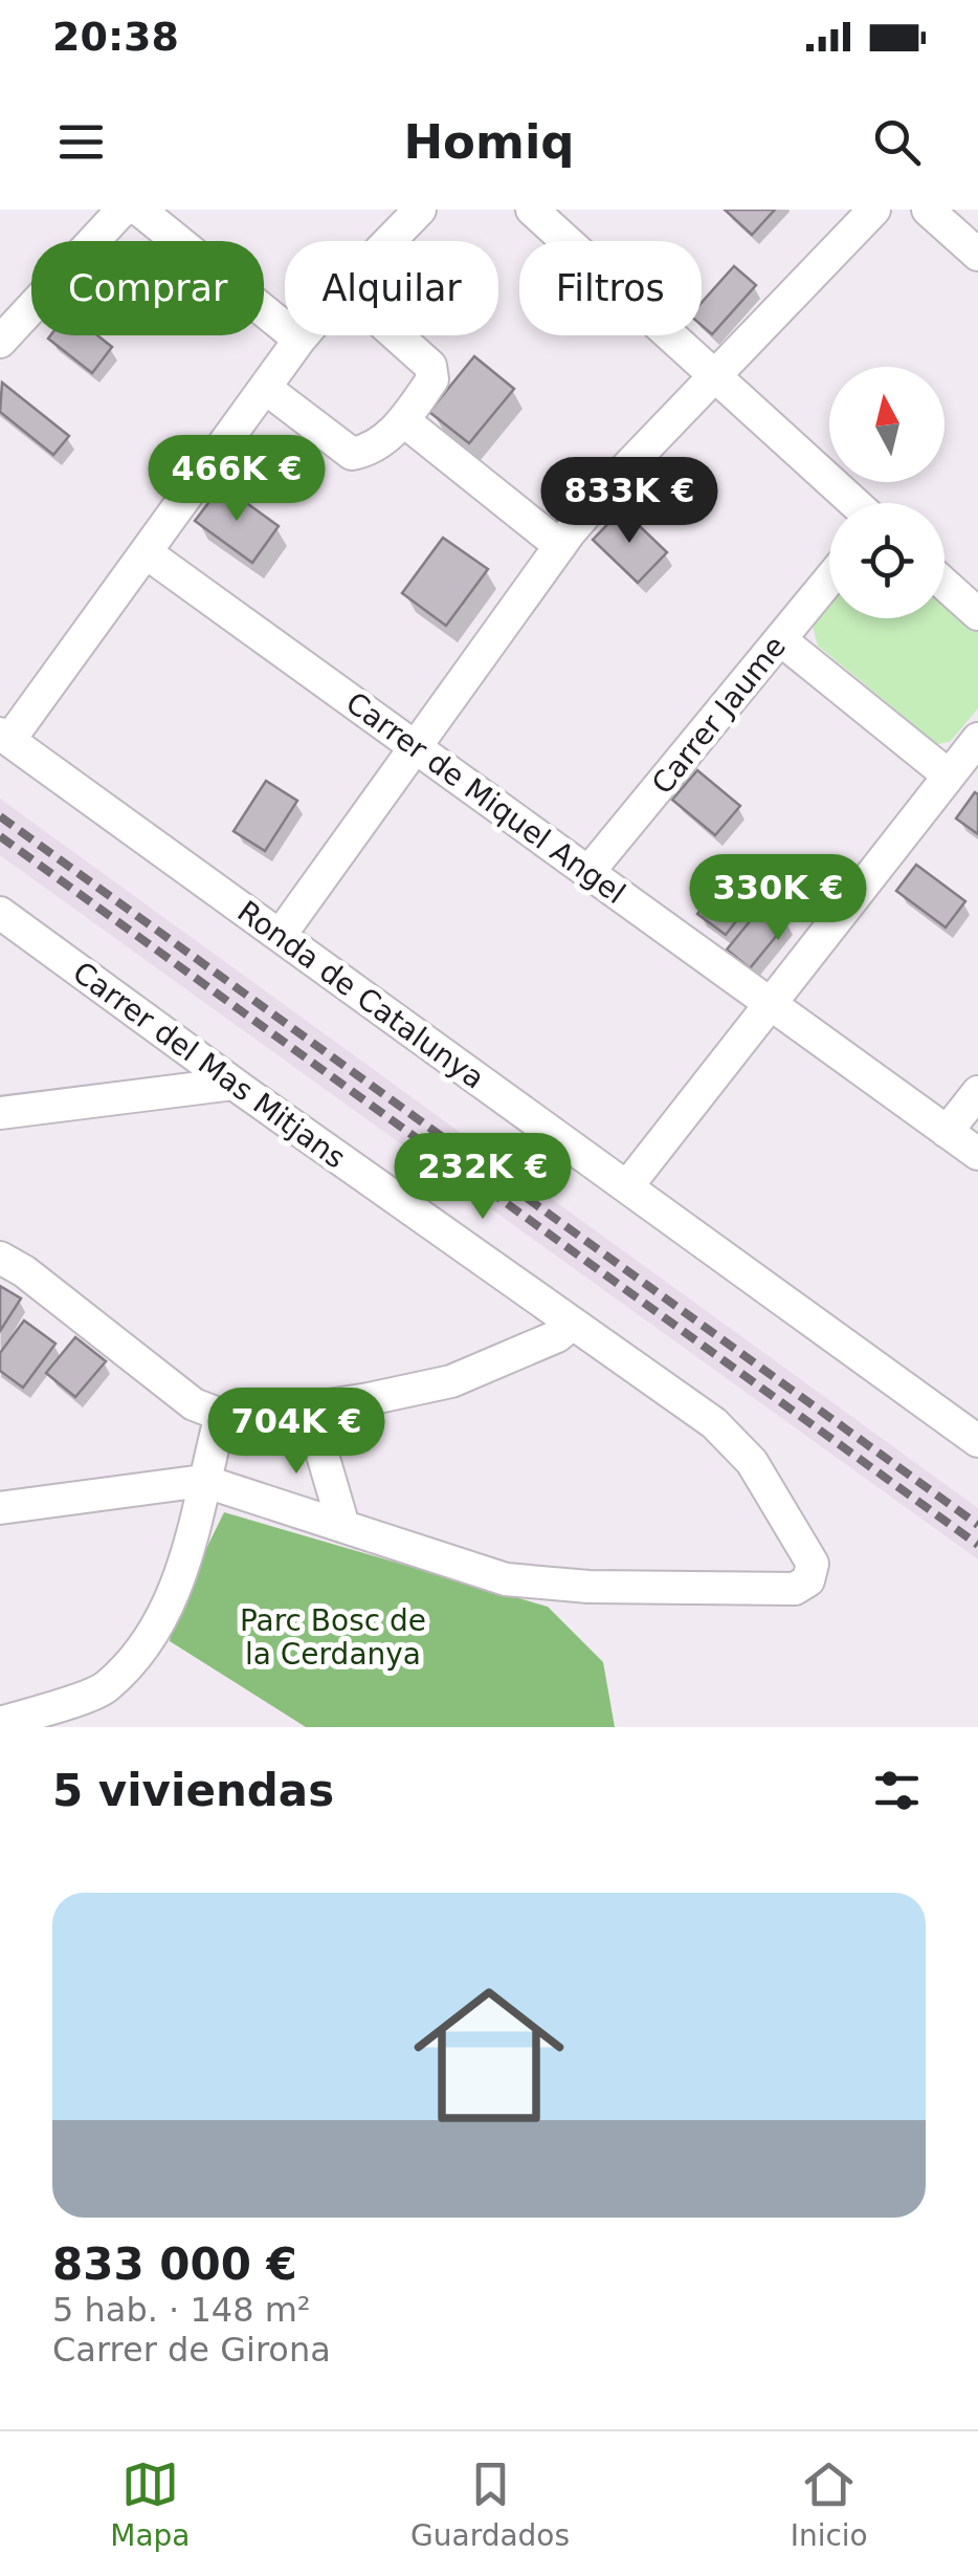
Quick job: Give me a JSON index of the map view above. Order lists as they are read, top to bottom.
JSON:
{
  "streets": {
    "street": [
      "Carrer Jaume",
      "Carrer de Miquel Angel",
      "Ronda de Catalunya",
      "Carrer del Mas Mitjans"
    ]
  },
  "crossings": [
    ["Carrer Jaume", "Carrer de Miquel Angel"]
  ],
  "parks": ["Parc Bosc de la Cerdanya"],
  "north": "top",
  "page": {
    "status": "20:38",
    "header": "Homiq",
    "chip": ["Comprar", "Alquilar", "Filtros"],
    "price": [
      "466K €",
      "833K €",
      "330K €",
      "232K €",
      "704K €"
    ],
    "heading": "5 viviendas",
    "list": [
      {
        "name": "833 000 €",
        "note": "5 hab. · 148 m² · Carrer de Girona"
      }
    ],
    "tabs": ["Mapa", "Guardados", "Inicio"]
  }
}
